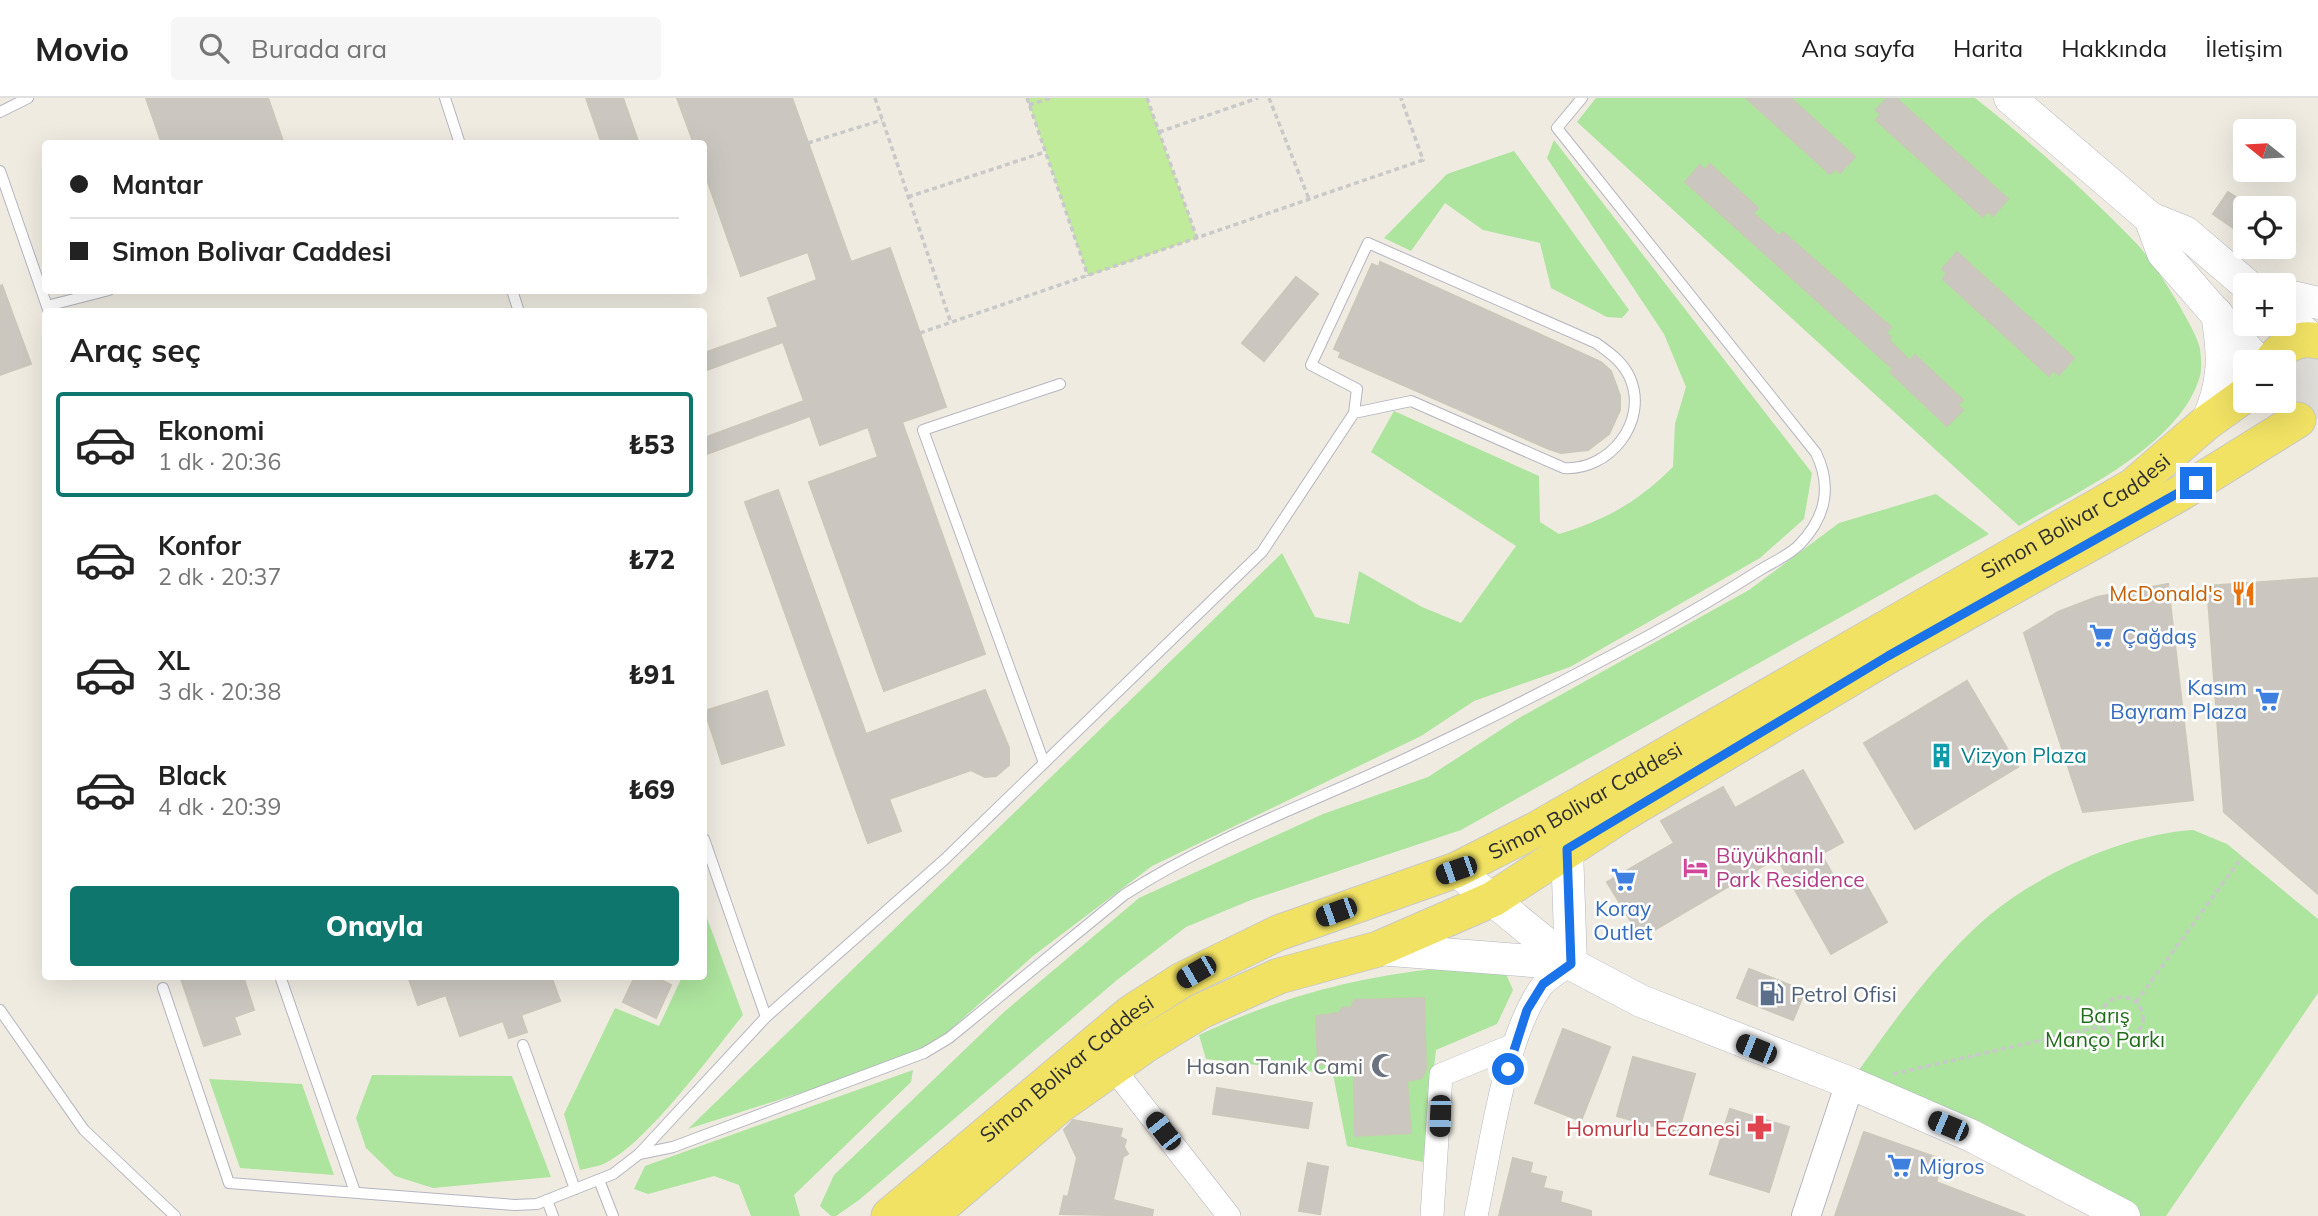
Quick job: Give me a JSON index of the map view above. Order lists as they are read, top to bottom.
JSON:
{
  "streets": {
    "main road": ["Simon Bolivar Caddesi"]
  },
  "parks": ["Barış Manço Parkı"],
  "places": {
    "restaurant": ["McDonald's"],
    "supermarket": [
      "Çağdaş",
      "Kasım Bayram Plaza",
      "Koray Outlet",
      "Migros"
    ],
    "building": ["Vizyon Plaza"],
    "hotel": ["Büyükhanlı Park Residence"],
    "fuel station": ["Petrol Ofisi"],
    "mosque": ["Hasan Tanık Cami"],
    "pharmacy": ["Homurlu Eczanesi"]
  },
  "north": "left",
  "page": {
    "header": "Movio",
    "search": "Burada ara",
    "nav": [
      "Ana sayfa",
      "Harita",
      "Hakkında",
      "İletişim"
    ],
    "map_buttons": ["+", "−"],
    "banner": ["Mantar", "Simon Bolivar Caddesi"],
    "heading": "Araç seç",
    "list": [
      {
        "name": "Ekonomi",
        "note": "1 dk · 20:36",
        "value": "₺53"
      },
      {
        "name": "Konfor",
        "note": "2 dk · 20:37",
        "value": "₺72"
      },
      {
        "name": "XL",
        "note": "3 dk · 20:38",
        "value": "₺91"
      },
      {
        "name": "Black",
        "note": "4 dk · 20:39",
        "value": "₺69"
      }
    ],
    "buttons": "Onayla"
  }
}
